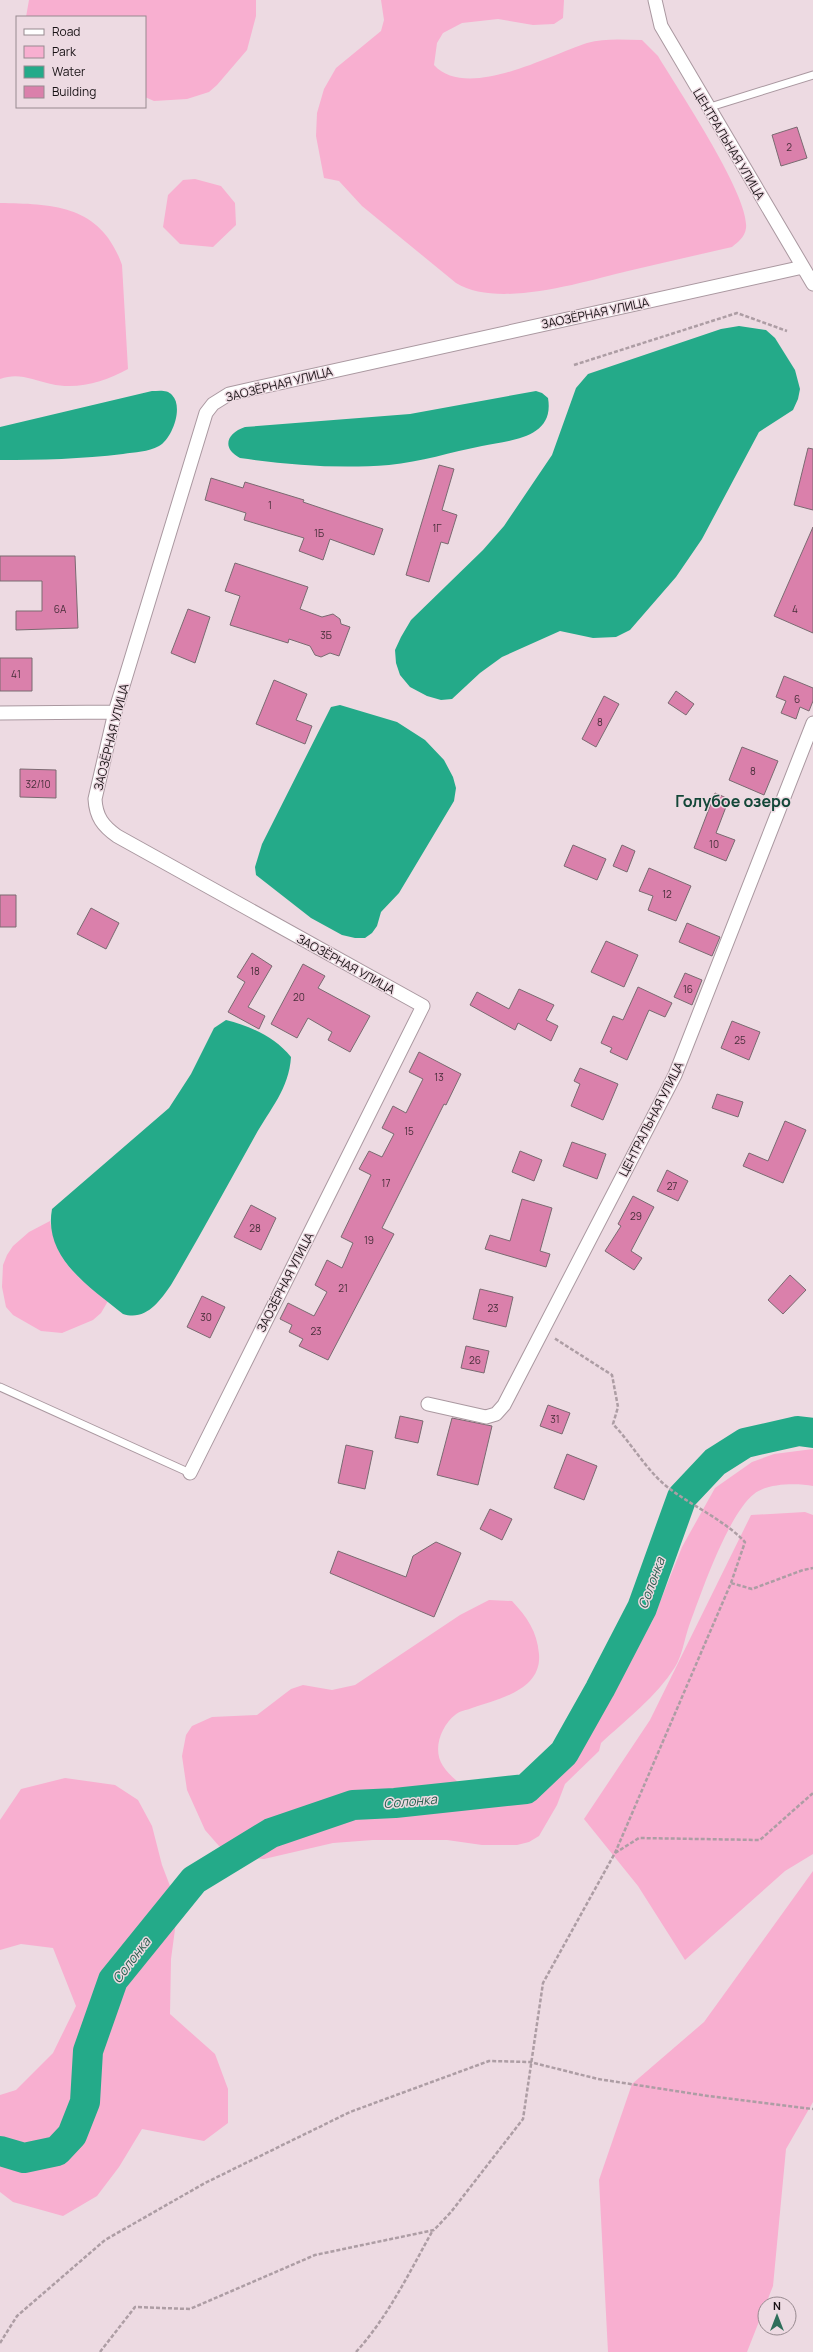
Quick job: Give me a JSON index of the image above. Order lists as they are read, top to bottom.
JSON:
{
  "streets": {
    "street": ["ЦЕНТРАЛЬНАЯ УЛИЦА", "ЗАОЗЁРНАЯ УЛИЦА"]
  },
  "crossings": [
    ["ЦЕНТРАЛЬНАЯ УЛИЦА", "ЗАОЗЁРНАЯ УЛИЦА"]
  ],
  "districts": ["Голубое озеро"],
  "water": ["Солонка"],
  "house_numbers": [
    "2",
    "1",
    "1Г",
    "1Б",
    "6А",
    "4",
    "3Б",
    "41",
    "6",
    "8",
    "8",
    "32/10",
    "10",
    "12",
    "18",
    "16",
    "20",
    "25",
    "13",
    "15",
    "17",
    "27",
    "29",
    "28",
    "19",
    "21",
    "23",
    "30",
    "23",
    "26",
    "31"
  ],
  "legend": [
    "Road",
    "Park",
    "Water",
    "Building"
  ],
  "north": "top"
}
